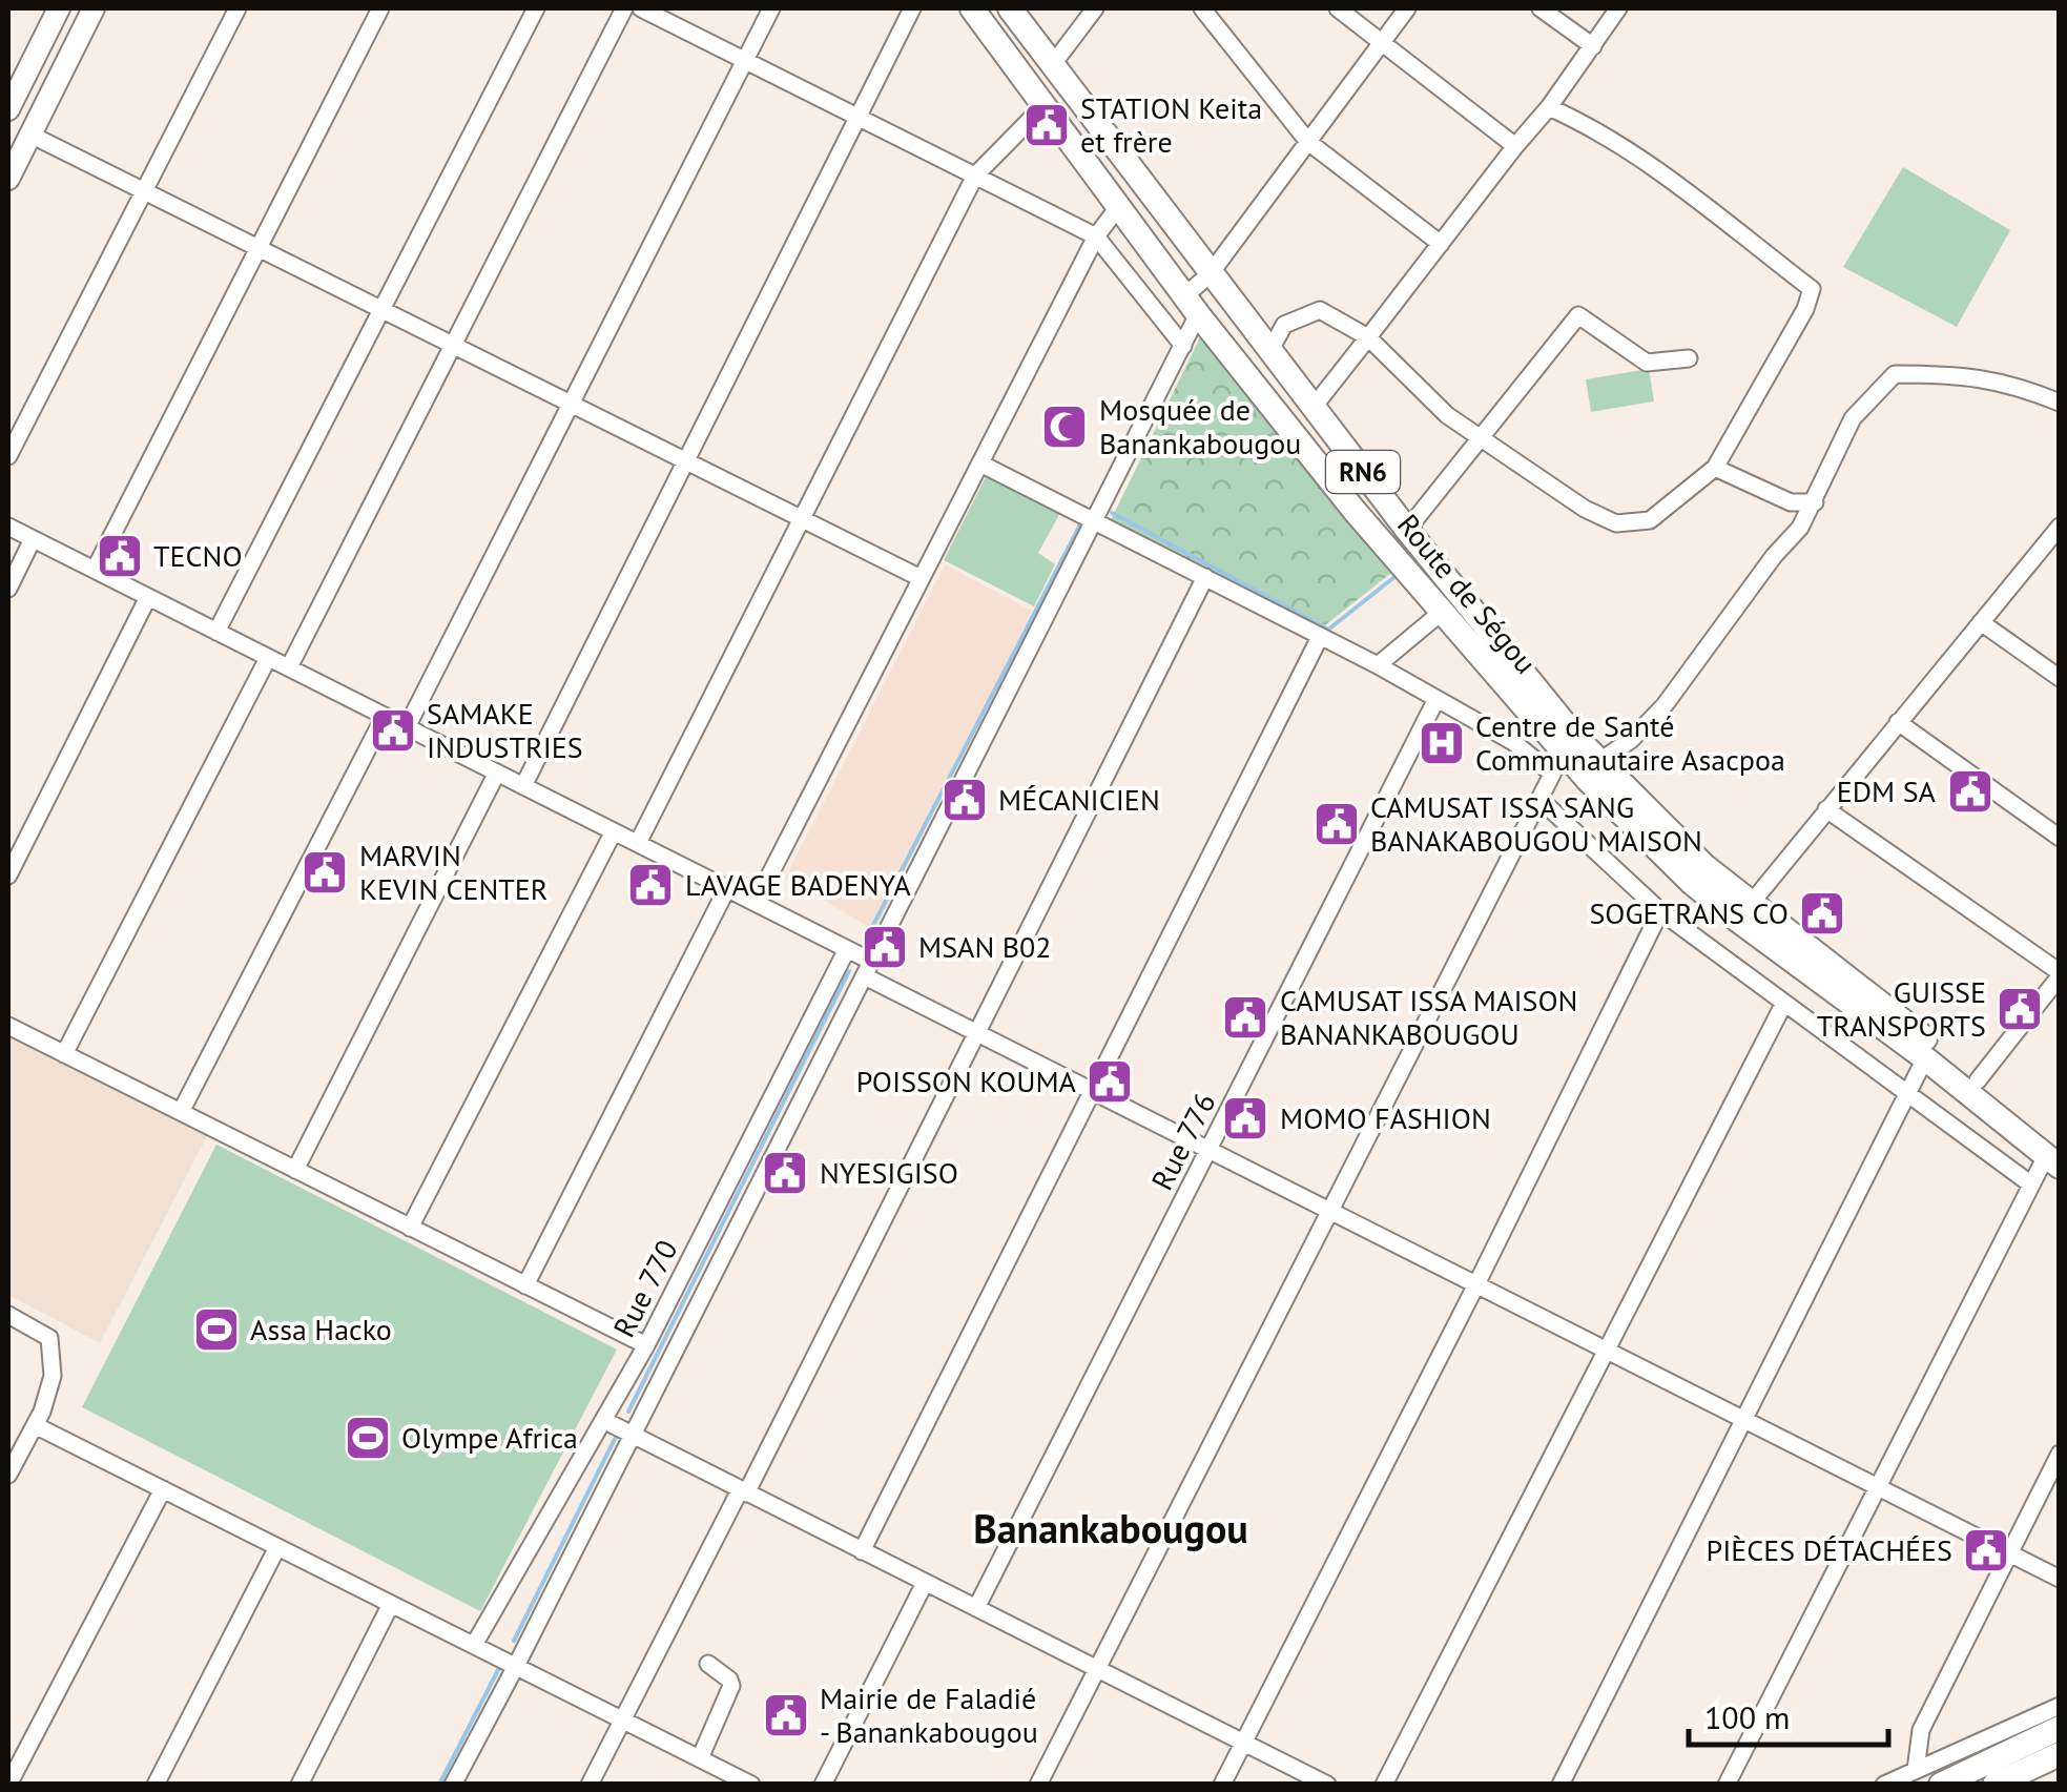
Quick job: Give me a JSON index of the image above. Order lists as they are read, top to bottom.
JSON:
{
  "streets": {
    "highway": ["RN6", "Route de Ségou"],
    "street": ["Rue 776", "Rue 770"]
  },
  "districts": ["Banankabougou"],
  "places": {
    "public building": [
      "STATION Keita et frère",
      "TECNO",
      "SAMAKE INDUSTRIES",
      "EDM SA",
      "MÉCANICIEN",
      "CAMUSAT ISSA SANG BANAKABOUGOU MAISON",
      "MARVIN KEVIN CENTER",
      "LAVAGE BADENYA",
      "SOGETRANS CO",
      "MSAN B02",
      "GUISSE TRANSPORTS",
      "CAMUSAT ISSA MAISON BANANKABOUGOU",
      "POISSON KOUMA",
      "MOMO FASHION",
      "NYESIGISO",
      "PIÈCES DÉTACHÉES",
      "Mairie de Faladié - Banankabougou"
    ],
    "mosque": ["Mosquée de Banankabougou"],
    "hospital": ["Centre de Santé Communautaire Asacpoa"],
    "sports": ["Assa Hacko", "Olympe Africa"]
  },
  "scale_bar": "100 m"
}
